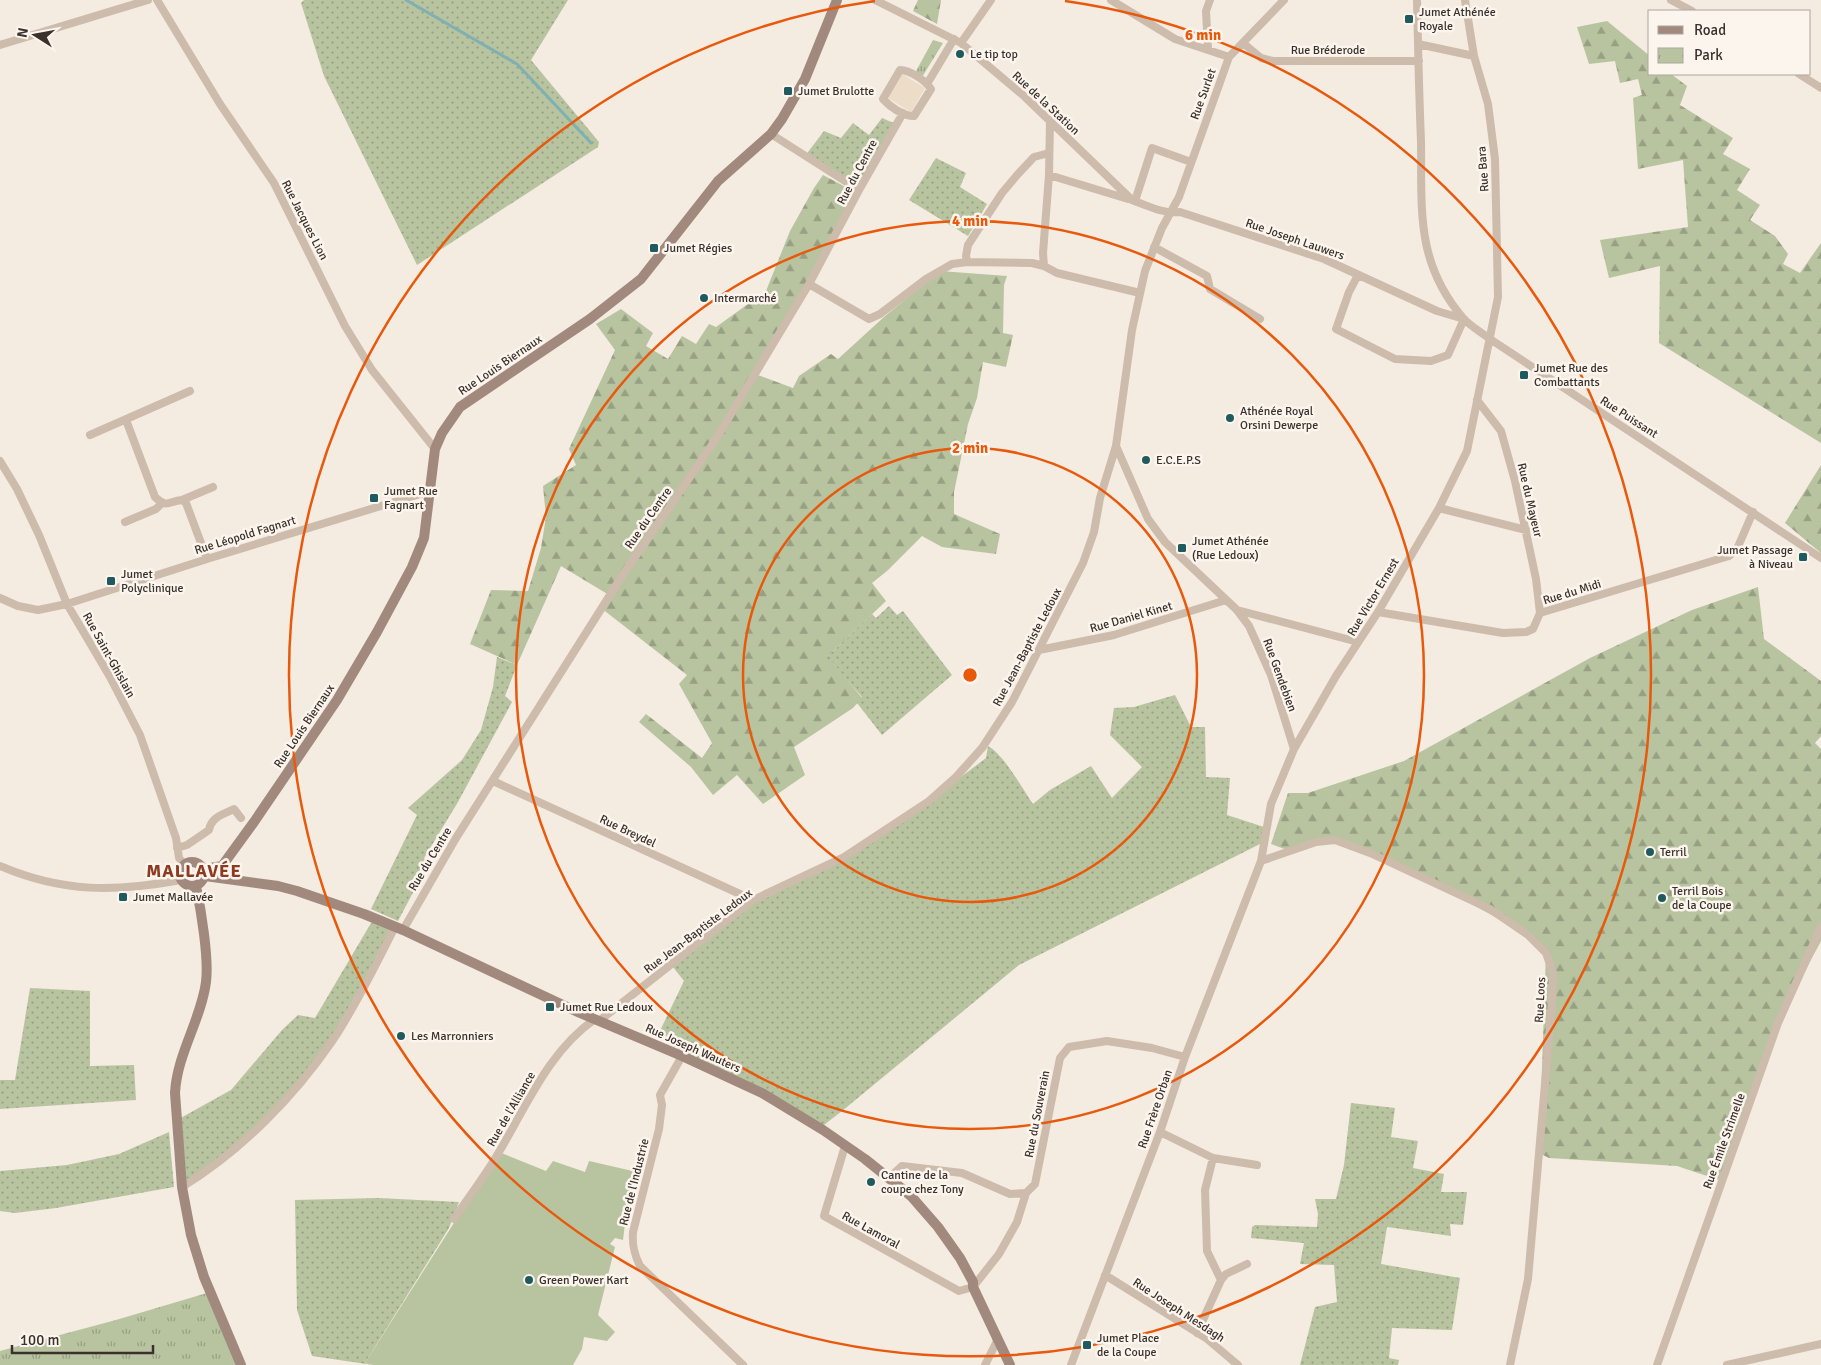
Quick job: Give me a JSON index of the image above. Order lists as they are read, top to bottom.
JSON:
{
  "streets": {
    "street": [
      "Rue Bréderode",
      "Rue Surlet",
      "Rue de la Station",
      "Rue Bara",
      "Rue du Centre",
      "Rue Jacques Lion",
      "Rue Joseph Lauwers",
      "Rue Louis Biernaux",
      "Rue Puissant",
      "Rue du Mayeur",
      "Rue Léopold Fagnart",
      "Rue du Midi",
      "Rue Victor Ernest",
      "Rue Daniel Kinet",
      "Rue Jean-Baptiste Ledoux",
      "Rue Saint-Ghislain",
      "Rue Gendebien",
      "Rue Breydel",
      "Rue Loos",
      "Rue Joseph Wauters",
      "Rue de l'Alliance",
      "Rue Frère Orban",
      "Rue du Souverain",
      "Rue Émile Strimelle",
      "Rue de l'Industrie",
      "Rue Lamoral",
      "Rue Joseph Mesdagh"
    ]
  },
  "crossings": [
    ["Rue Bréderode", "Rue Surlet"],
    ["Rue Bréderode", "Rue Puissant"],
    ["Rue Surlet", "Rue de la Station"],
    ["Rue Surlet", "Rue Joseph Lauwers"],
    ["Rue Surlet", "Rue Jean-Baptiste Ledoux"],
    ["Rue de la Station", "Rue Joseph Lauwers"],
    ["Rue de la Station", "Rue Jean-Baptiste Ledoux"],
    ["Rue Bara", "Rue Puissant"],
    ["Rue Bara", "Rue Victor Ernest"],
    ["Rue du Centre", "Rue Breydel"],
    ["Rue du Centre", "Rue Joseph Wauters"],
    ["Rue Jacques Lion", "Rue Louis Biernaux"],
    ["Rue Joseph Lauwers", "Rue Puissant"],
    ["Rue Joseph Lauwers", "Rue Jean-Baptiste Ledoux"],
    ["Rue Louis Biernaux", "Rue Léopold Fagnart"],
    ["Rue Louis Biernaux", "Rue Saint-Ghislain"],
    ["Rue Louis Biernaux", "Rue Joseph Wauters"],
    ["Rue Puissant", "Rue du Midi"],
    ["Rue Puissant", "Rue Victor Ernest"],
    ["Rue du Mayeur", "Rue du Midi"],
    ["Rue du Mayeur", "Rue Victor Ernest"],
    ["Rue Léopold Fagnart", "Rue Saint-Ghislain"],
    ["Rue du Midi", "Rue Victor Ernest"],
    ["Rue Victor Ernest", "Rue Gendebien"],
    ["Rue Victor Ernest", "Rue Loos"],
    ["Rue Victor Ernest", "Rue Frère Orban"],
    ["Rue Daniel Kinet", "Rue Jean-Baptiste Ledoux"],
    ["Rue Daniel Kinet", "Rue Gendebien"],
    ["Rue Jean-Baptiste Ledoux", "Rue Gendebien"],
    ["Rue Jean-Baptiste Ledoux", "Rue Breydel"],
    ["Rue Jean-Baptiste Ledoux", "Rue Joseph Wauters"],
    ["Rue Jean-Baptiste Ledoux", "Rue de l'Alliance"],
    ["Rue Saint-Ghislain", "Rue Joseph Wauters"],
    ["Rue Loos", "Rue Frère Orban"],
    ["Rue Joseph Wauters", "Rue de l'Alliance"],
    ["Rue Joseph Wauters", "Rue du Souverain"],
    ["Rue Joseph Wauters", "Rue de l'Industrie"],
    ["Rue Joseph Wauters", "Rue Lamoral"],
    ["Rue Frère Orban", "Rue du Souverain"],
    ["Rue Frère Orban", "Rue Joseph Mesdagh"],
    ["Rue du Souverain", "Rue Lamoral"]
  ],
  "districts": ["MALLAVÉE"],
  "places": {
    "transit": [
      "Jumet Athénée Royale",
      "Jumet Brulotte",
      "Jumet Régies",
      "Jumet Rue des Combattants",
      "Jumet Rue Fagnart",
      "Jumet Athénée (Rue Ledoux)",
      "Jumet Passage à Niveau",
      "Jumet Polyclinique",
      "Jumet Mallavée",
      "Jumet Rue Ledoux",
      "Jumet Place de la Coupe"
    ],
    "other": [
      "Le tip top",
      "Intermarché",
      "Athénée Royal Orsini Dewerpe",
      "E.C.E.P.S",
      "Terril",
      "Terril Bois de la Coupe",
      "Les Marronniers",
      "Cantine de la coupe chez Tony",
      "Green Power Kart"
    ]
  },
  "legend": ["Road", "Park"],
  "scale_bar": "100 m",
  "north": "left",
  "rings": ["6 min", "4 min", "2 min"]
}
